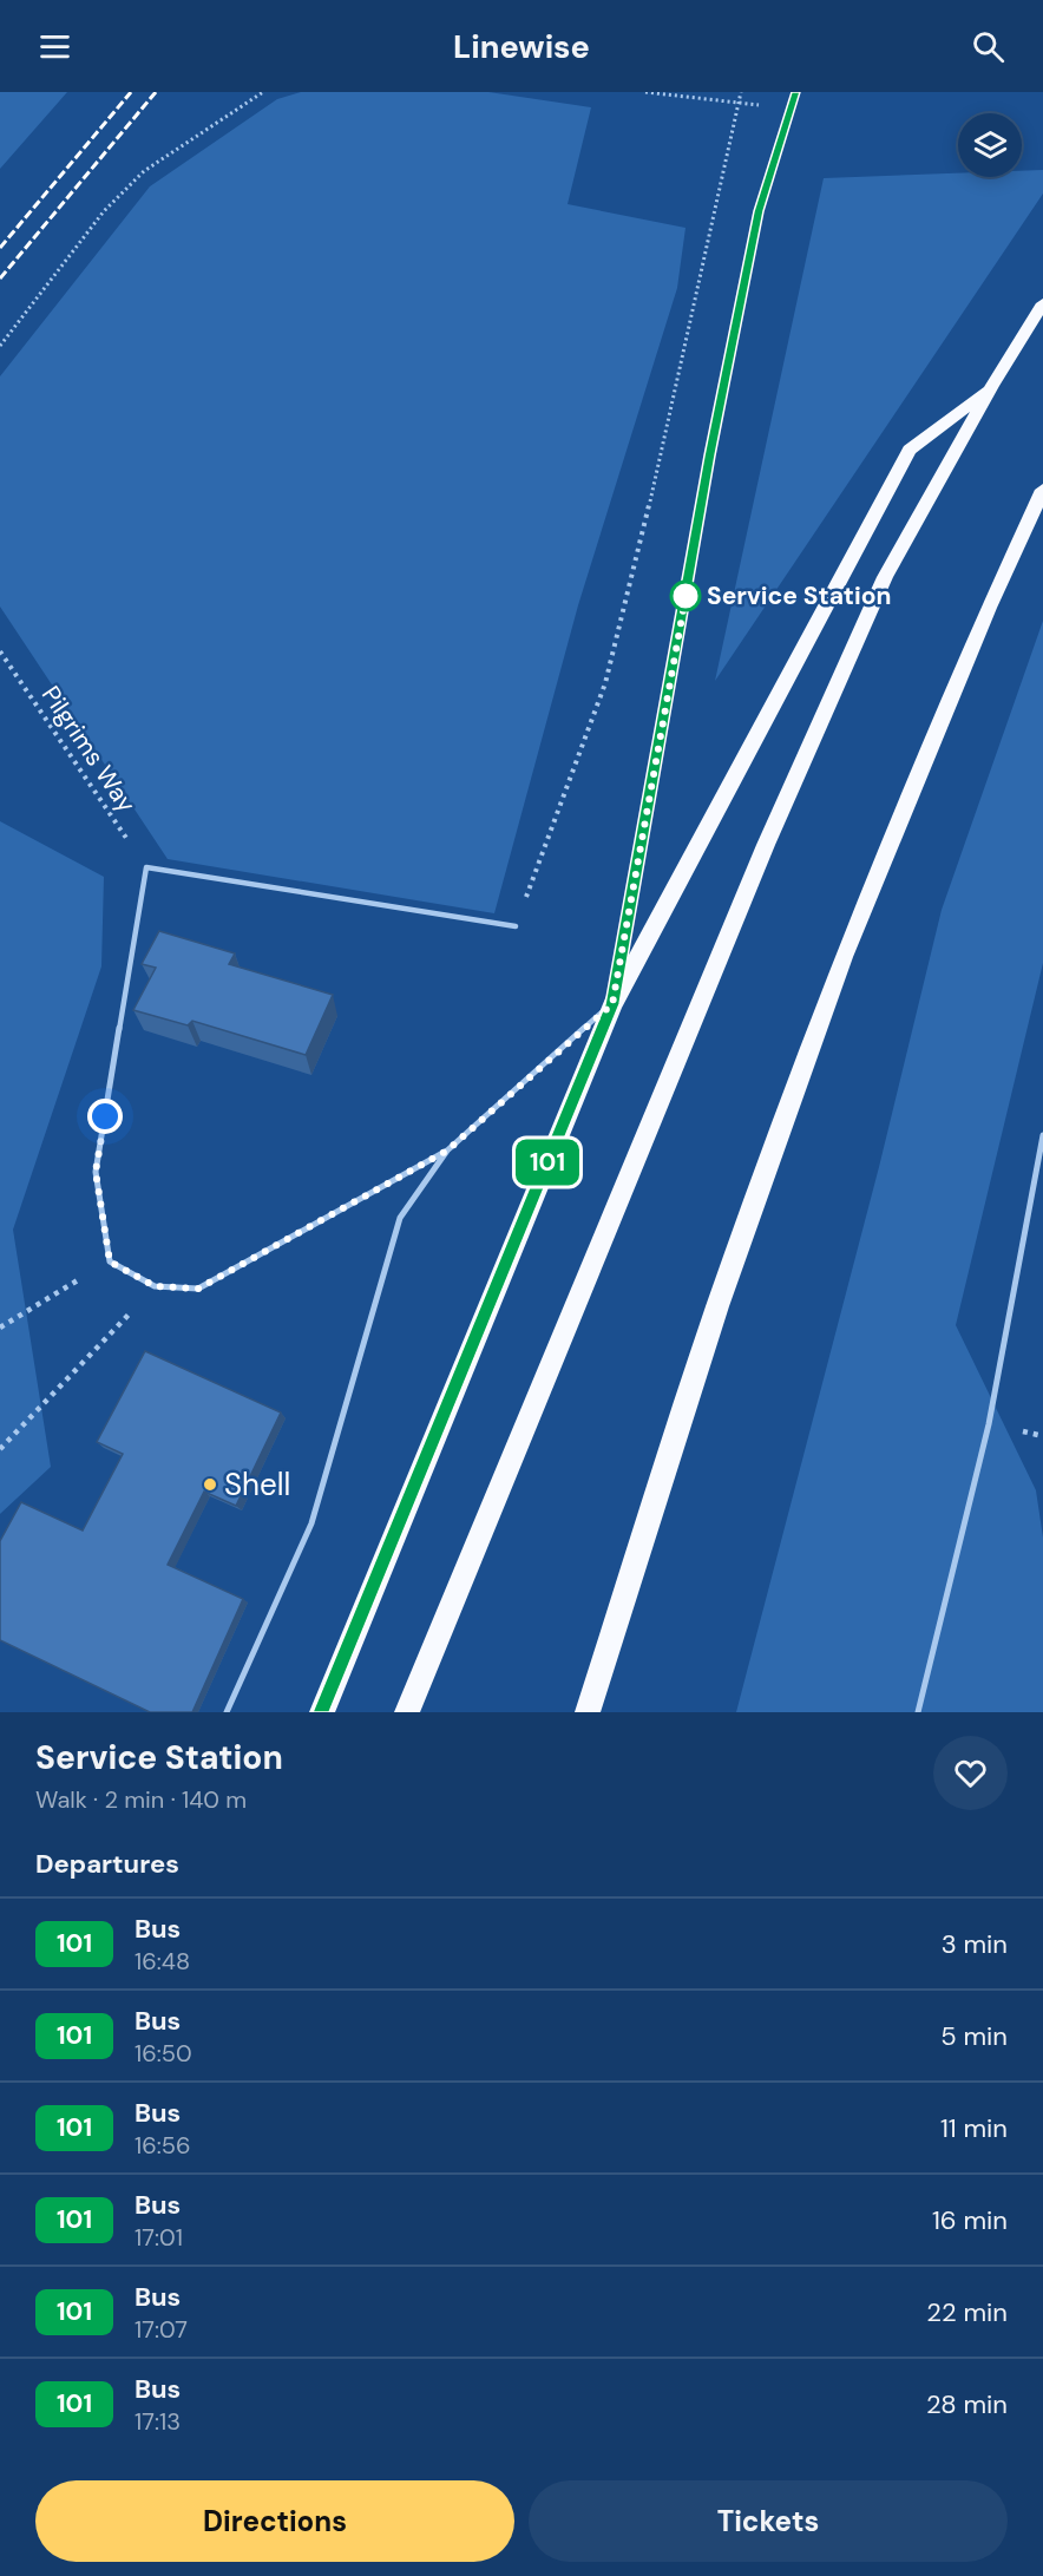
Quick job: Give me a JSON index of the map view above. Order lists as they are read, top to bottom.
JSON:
{
  "streets": {
    "path": ["Pilgrims Way"]
  },
  "places": ["Service Station", "Shell"],
  "lines": ["bus line 101"],
  "page": {
    "header": "Linewise",
    "on_map": "101",
    "heading": [
      ["Service Station", "Walk · 2 min · 140 m"],
      "Departures"
    ],
    "list": [
      {
        "mark": "101",
        "name": "Bus",
        "note": "16:48",
        "value": "3 min"
      },
      {
        "mark": "101",
        "name": "Bus",
        "note": "16:50",
        "value": "5 min"
      },
      {
        "mark": "101",
        "name": "Bus",
        "note": "16:56",
        "value": "11 min"
      },
      {
        "mark": "101",
        "name": "Bus",
        "note": "17:01",
        "value": "16 min"
      },
      {
        "mark": "101",
        "name": "Bus",
        "note": "17:07",
        "value": "22 min"
      },
      {
        "mark": "101",
        "name": "Bus",
        "note": "17:13",
        "value": "28 min"
      }
    ],
    "buttons": ["Directions", "Tickets"]
  }
}
